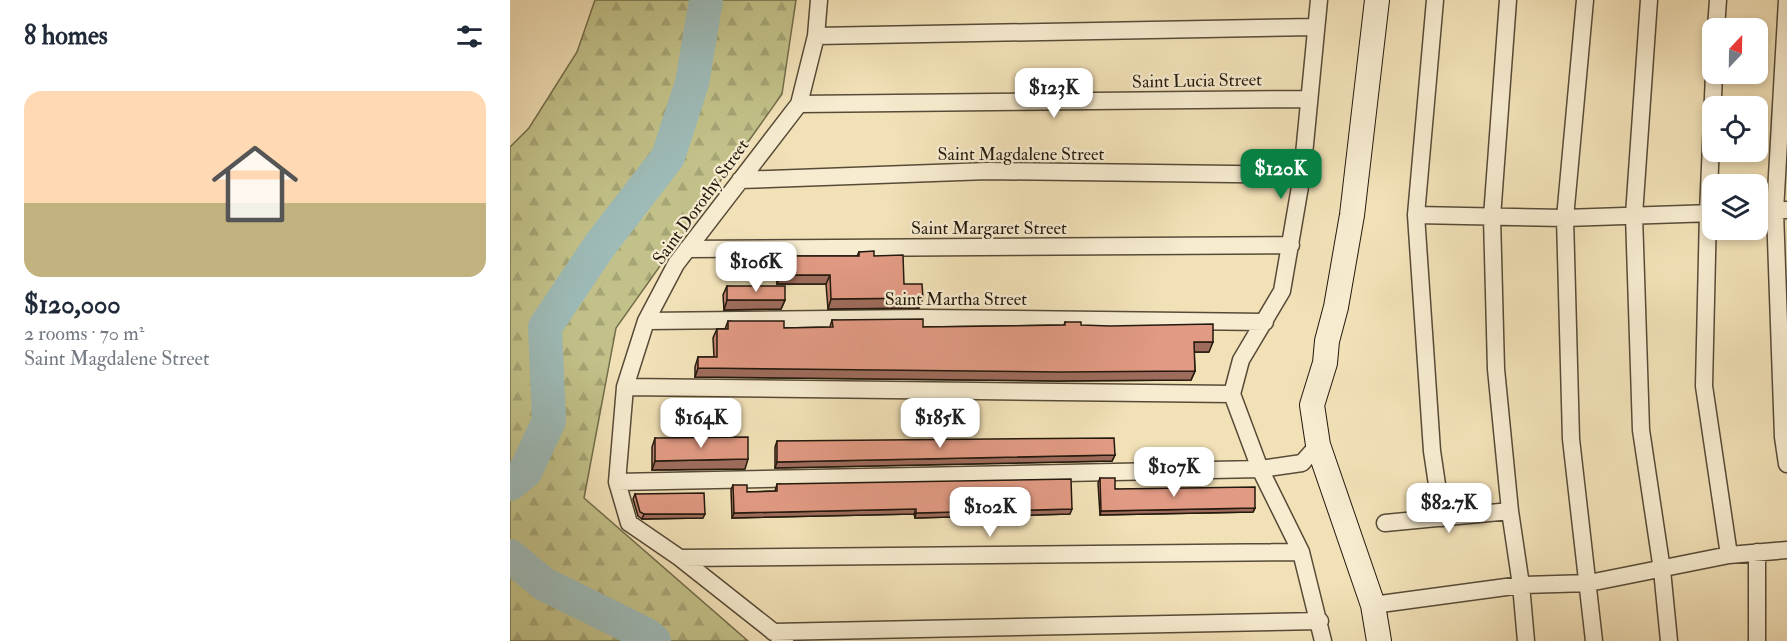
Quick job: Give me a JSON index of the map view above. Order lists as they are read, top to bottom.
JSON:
{
  "streets": {
    "street": [
      "Saint Lucia Street",
      "Saint Magdalene Street",
      "Saint Dorothy Street",
      "Saint Margaret Street",
      "Saint Martha Street"
    ]
  },
  "crossings": [
    ["Saint Lucia Street", "Saint Dorothy Street"],
    ["Saint Magdalene Street", "Saint Dorothy Street"],
    ["Saint Dorothy Street", "Saint Margaret Street"],
    ["Saint Dorothy Street", "Saint Martha Street"]
  ],
  "north": "top",
  "page": {
    "heading": "8 homes",
    "price": [
      "$123K",
      "$120K",
      "$106K",
      "$164K",
      "$185K",
      "$107K",
      "$82.7K",
      "$102K"
    ],
    "list": [
      {
        "name": "$120,000",
        "note": "2 rooms · 70 m² · Saint Magdalene Street"
      }
    ]
  }
}
